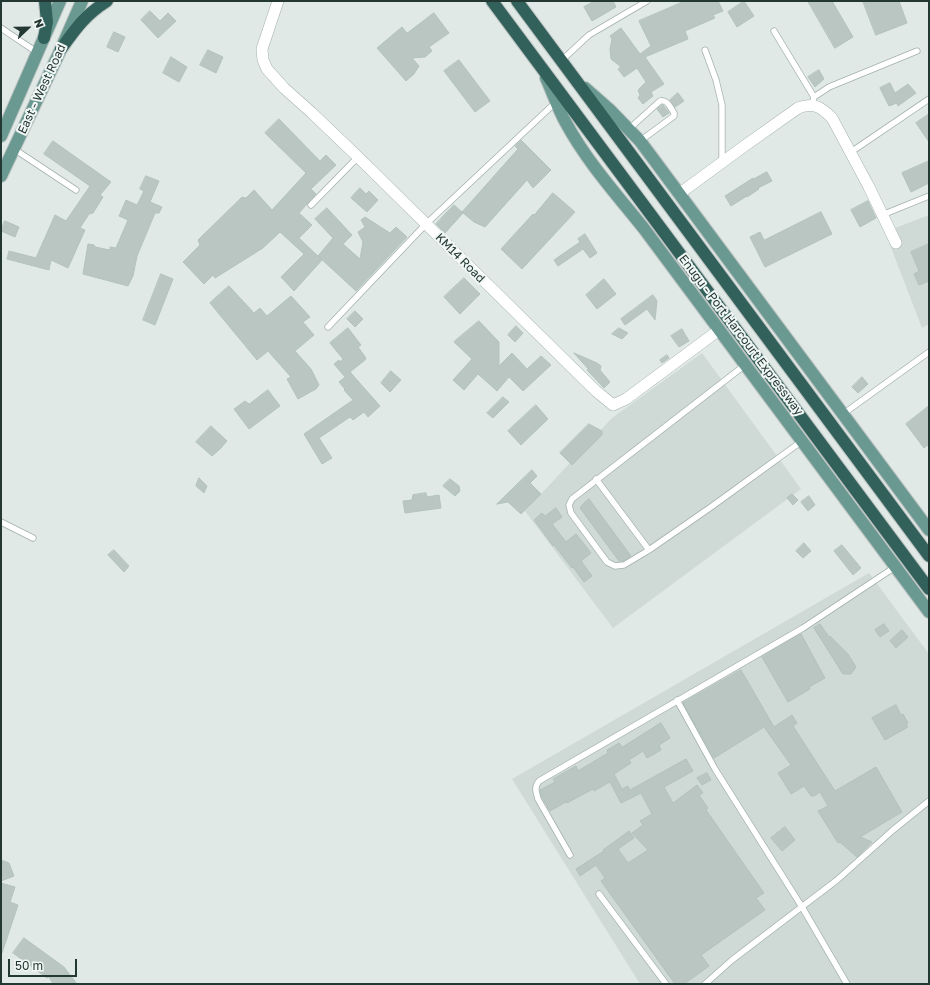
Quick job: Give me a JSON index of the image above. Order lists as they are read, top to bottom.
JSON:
{
  "streets": {
    "highway": ["Enugu - Port Harcourt Expressway"],
    "main road": ["East - West Road"],
    "street": ["KM14 Road"]
  },
  "crossings": [
    ["KM14 Road", "Enugu - Port Harcourt Expressway"]
  ],
  "scale_bar": "50 m",
  "north": "right"
}
